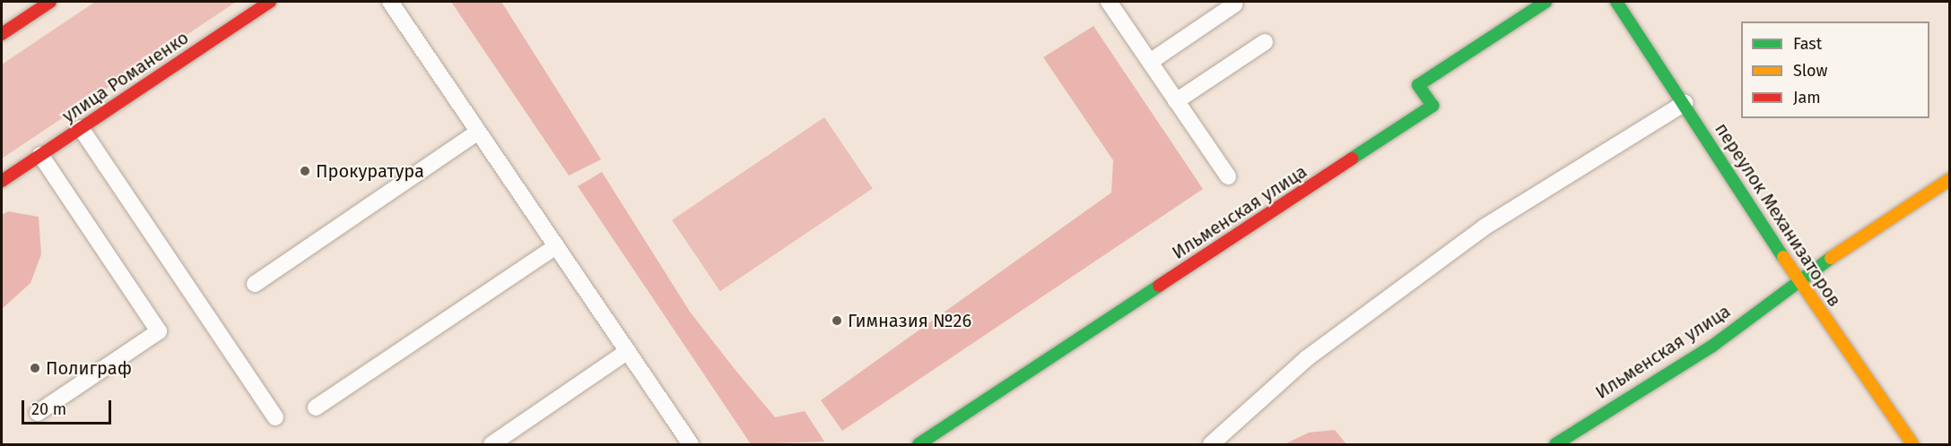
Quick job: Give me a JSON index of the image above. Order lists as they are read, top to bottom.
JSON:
{
  "streets": {
    "street": ["улица Романенко", "Ильменская улица", "переулок Механизаторов"]
  },
  "crossings": [
    ["Ильменская улица", "переулок Механизаторов"]
  ],
  "places": ["Прокуратура", "Гимназия №26", "Полиграф"],
  "legend": ["Fast", "Slow", "Jam"],
  "scale_bar": "20 m"
}
